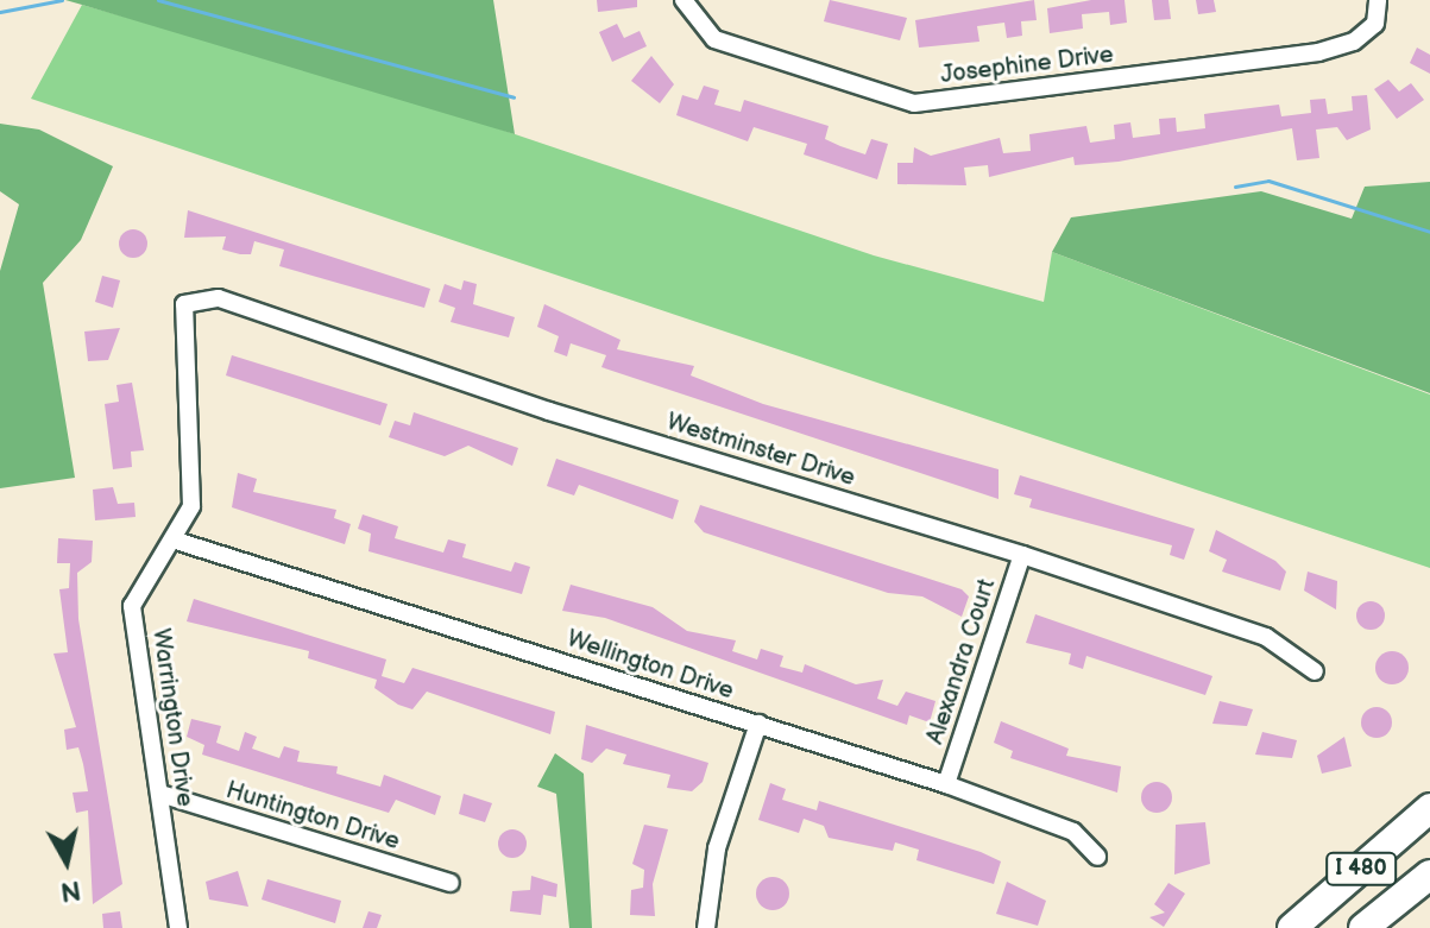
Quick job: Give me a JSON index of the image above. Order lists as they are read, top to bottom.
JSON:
{
  "streets": {
    "highway": ["I 480"],
    "street": [
      "Josephine Drive",
      "Westminster Drive",
      "Alexandra Court",
      "Wellington Drive",
      "Warrington Drive",
      "Huntington Drive"
    ]
  },
  "crossings": [
    ["Westminster Drive", "Alexandra Court"],
    ["Westminster Drive", "Warrington Drive"],
    ["Alexandra Court", "Wellington Drive"],
    ["Wellington Drive", "Warrington Drive"],
    ["Warrington Drive", "Huntington Drive"]
  ],
  "north": "bottom"
}
